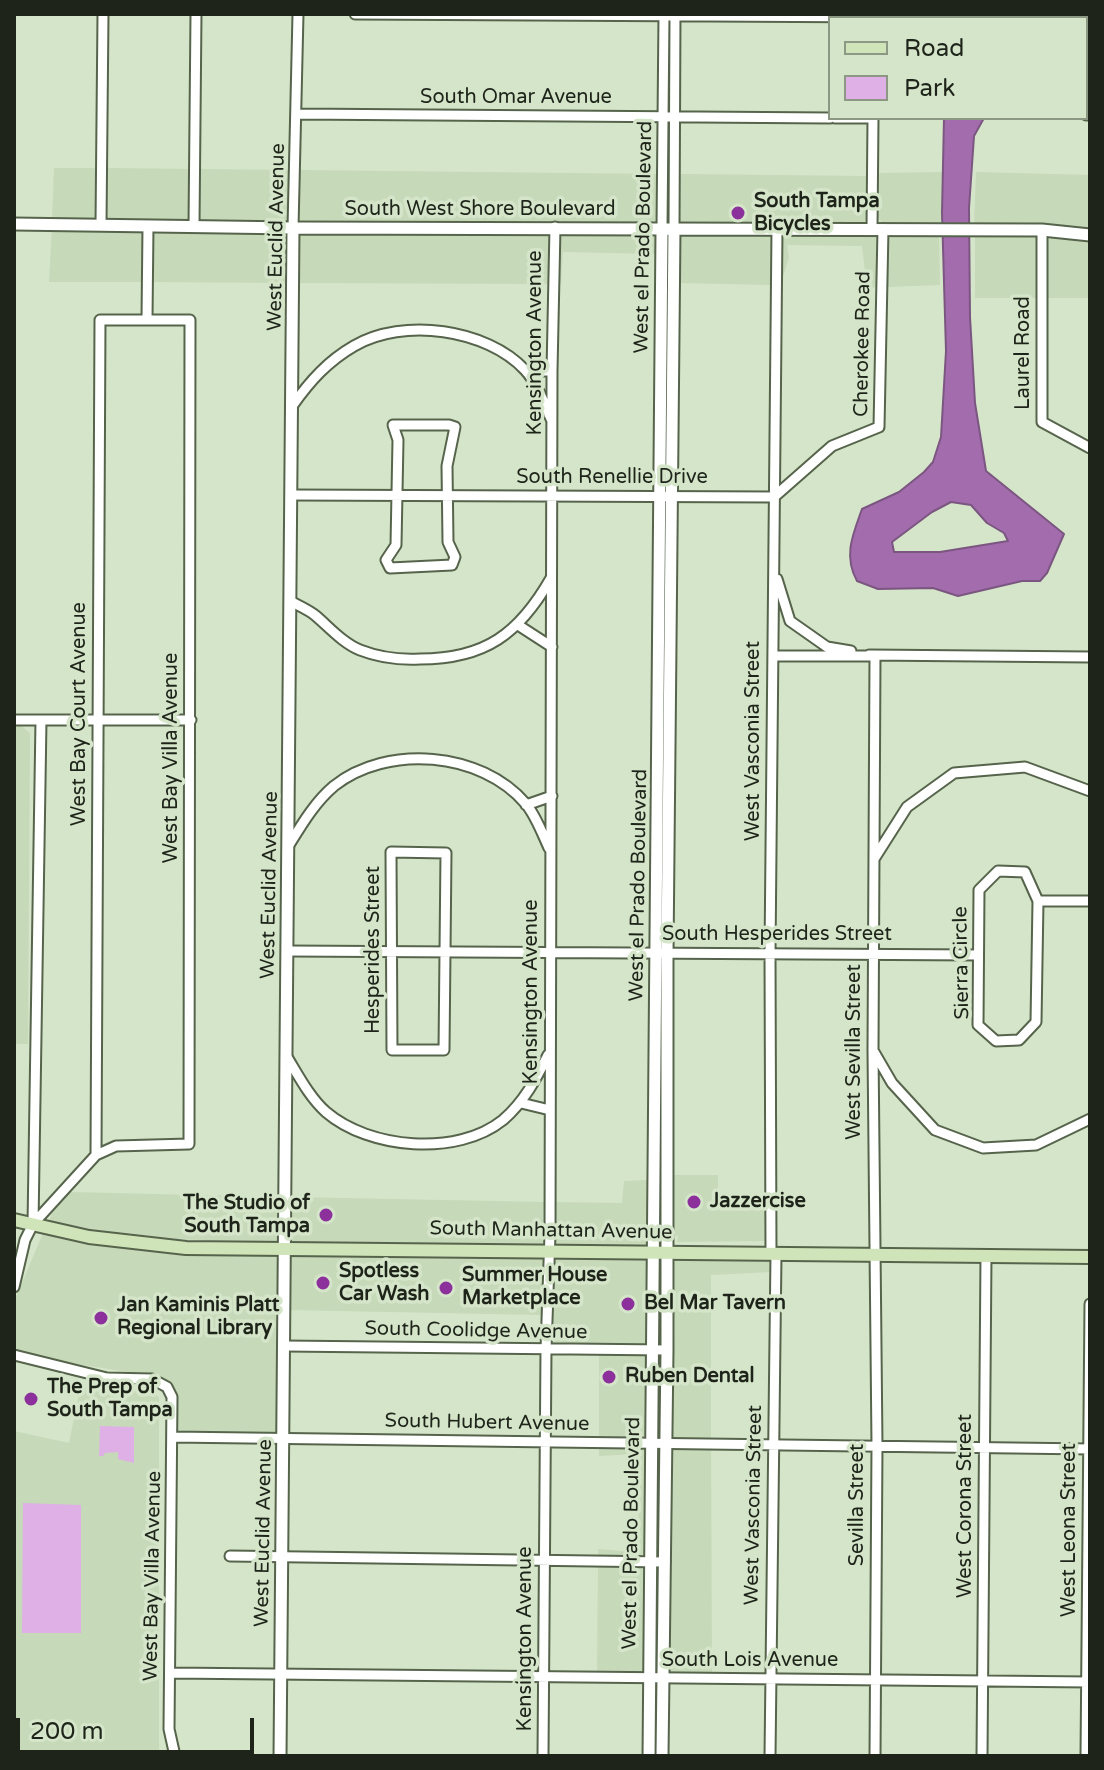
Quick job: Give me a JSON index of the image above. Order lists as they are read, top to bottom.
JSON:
{
  "streets": {
    "main road": ["South Manhattan Avenue"],
    "street": [
      "South Omar Avenue",
      "South West Shore Boulevard",
      "West Euclid Avenue",
      "West el Prado Boulevard",
      "Kensington Avenue",
      "Cherokee Road",
      "Laurel Road",
      "South Renellie Drive",
      "West Bay Court Avenue",
      "West Vasconia Street",
      "West Bay Villa Avenue",
      "South Hesperides Street",
      "Hesperides Street",
      "Sierra Circle",
      "West Sevilla Street",
      "South Coolidge Avenue",
      "South Hubert Avenue",
      "Sevilla Street",
      "West Corona Street",
      "West Leona Street",
      "South Lois Avenue"
    ]
  },
  "crossings": [
    ["South Omar Avenue", "West Euclid Avenue"],
    ["South Omar Avenue", "West el Prado Boulevard"],
    ["South West Shore Boulevard", "West Euclid Avenue"],
    ["South West Shore Boulevard", "West el Prado Boulevard"],
    ["South West Shore Boulevard", "Kensington Avenue"],
    ["South West Shore Boulevard", "Cherokee Road"],
    ["South West Shore Boulevard", "Laurel Road"],
    ["South West Shore Boulevard", "West Vasconia Street"],
    ["West Euclid Avenue", "South Renellie Drive"],
    ["West Euclid Avenue", "South Hesperides Street"],
    ["West Euclid Avenue", "South Manhattan Avenue"],
    ["West Euclid Avenue", "South Coolidge Avenue"],
    ["West Euclid Avenue", "South Hubert Avenue"],
    ["West Euclid Avenue", "South Lois Avenue"],
    ["West el Prado Boulevard", "South Renellie Drive"],
    ["West el Prado Boulevard", "South Hesperides Street"],
    ["West el Prado Boulevard", "South Manhattan Avenue"],
    ["West el Prado Boulevard", "South Coolidge Avenue"],
    ["West el Prado Boulevard", "South Hubert Avenue"],
    ["West el Prado Boulevard", "South Lois Avenue"],
    ["Kensington Avenue", "South Renellie Drive"],
    ["Kensington Avenue", "South Hesperides Street"],
    ["Kensington Avenue", "South Manhattan Avenue"],
    ["Kensington Avenue", "South Coolidge Avenue"],
    ["Kensington Avenue", "South Hubert Avenue"],
    ["Kensington Avenue", "South Lois Avenue"],
    ["Cherokee Road", "South Renellie Drive"],
    ["Cherokee Road", "West Vasconia Street"],
    ["South Renellie Drive", "West Vasconia Street"],
    ["West Bay Court Avenue", "West Bay Villa Avenue"],
    ["West Vasconia Street", "South Hesperides Street"],
    ["West Vasconia Street", "South Manhattan Avenue"],
    ["West Vasconia Street", "South Hubert Avenue"],
    ["West Vasconia Street", "South Lois Avenue"],
    ["West Bay Villa Avenue", "South Hubert Avenue"],
    ["West Bay Villa Avenue", "South Lois Avenue"],
    ["South Hesperides Street", "Hesperides Street"],
    ["South Hesperides Street", "Sierra Circle"],
    ["South Hesperides Street", "West Sevilla Street"],
    ["West Sevilla Street", "South Manhattan Avenue"],
    ["West Sevilla Street", "Sevilla Street"],
    ["South Manhattan Avenue", "Sevilla Street"],
    ["South Manhattan Avenue", "West Corona Street"],
    ["South Hubert Avenue", "Sevilla Street"],
    ["South Hubert Avenue", "West Corona Street"],
    ["South Hubert Avenue", "West Leona Street"],
    ["Sevilla Street", "South Lois Avenue"],
    ["West Corona Street", "South Lois Avenue"],
    ["West Leona Street", "South Lois Avenue"]
  ],
  "places": [
    "South Tampa Bicycles",
    "Jazzercise",
    "The Studio of South Tampa",
    "Spotless Car Wash",
    "Summer House Marketplace",
    "Bel Mar Tavern",
    "Jan Kaminis Platt Regional Library",
    "Ruben Dental",
    "The Prep of South Tampa"
  ],
  "legend": ["Road", "Park"],
  "scale_bar": "200 m"
}
